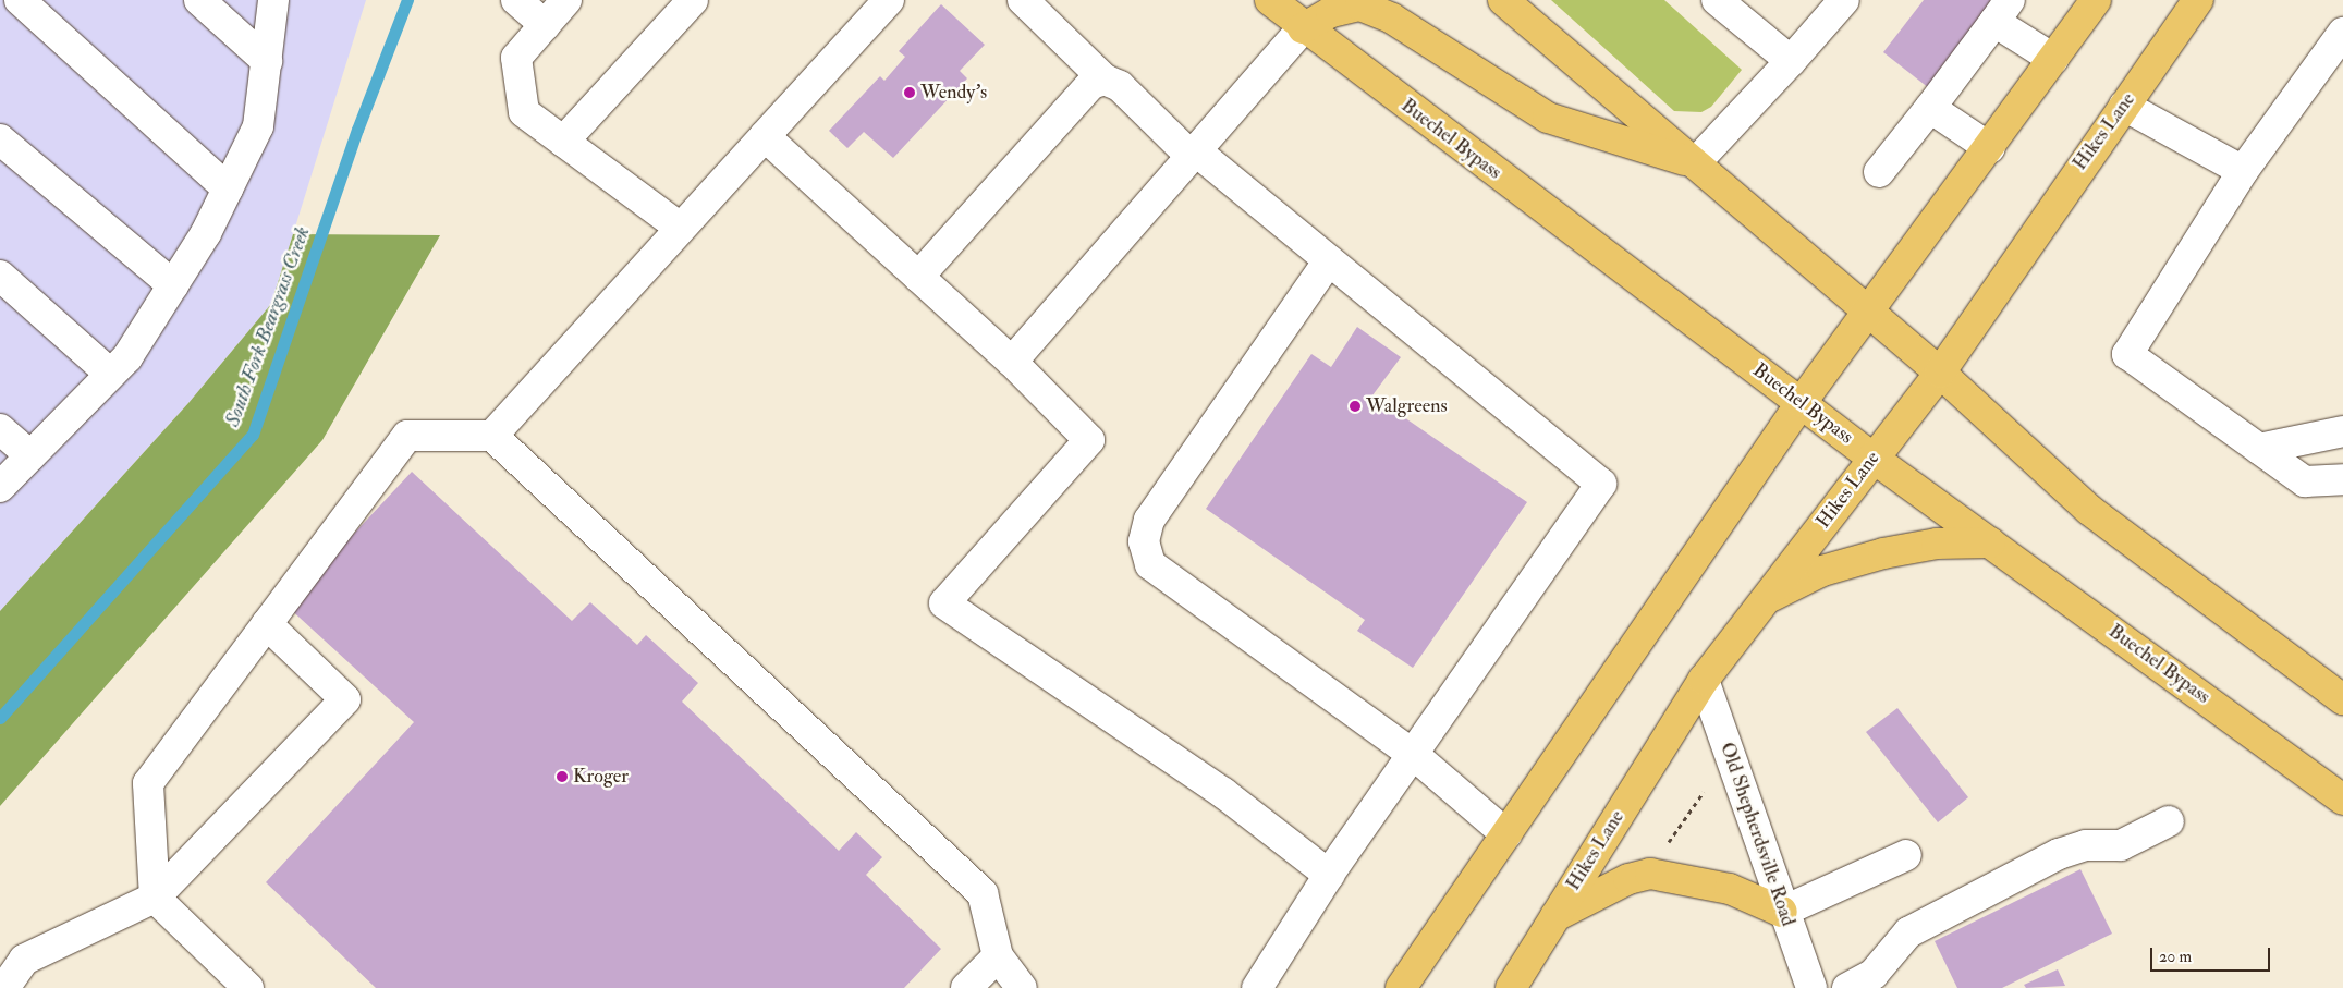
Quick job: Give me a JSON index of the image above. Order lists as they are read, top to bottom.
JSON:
{
  "streets": {
    "main road": ["Hikes Lane", "Buechel Bypass"],
    "street": ["Old Shepherdsville Road"]
  },
  "crossings": [
    ["Hikes Lane", "Buechel Bypass"],
    ["Hikes Lane", "Old Shepherdsville Road"]
  ],
  "water": ["South Fork Beargrass Creek"],
  "places": ["Wendy's", "Walgreens", "Kroger"],
  "scale_bar": "20 m"
}
